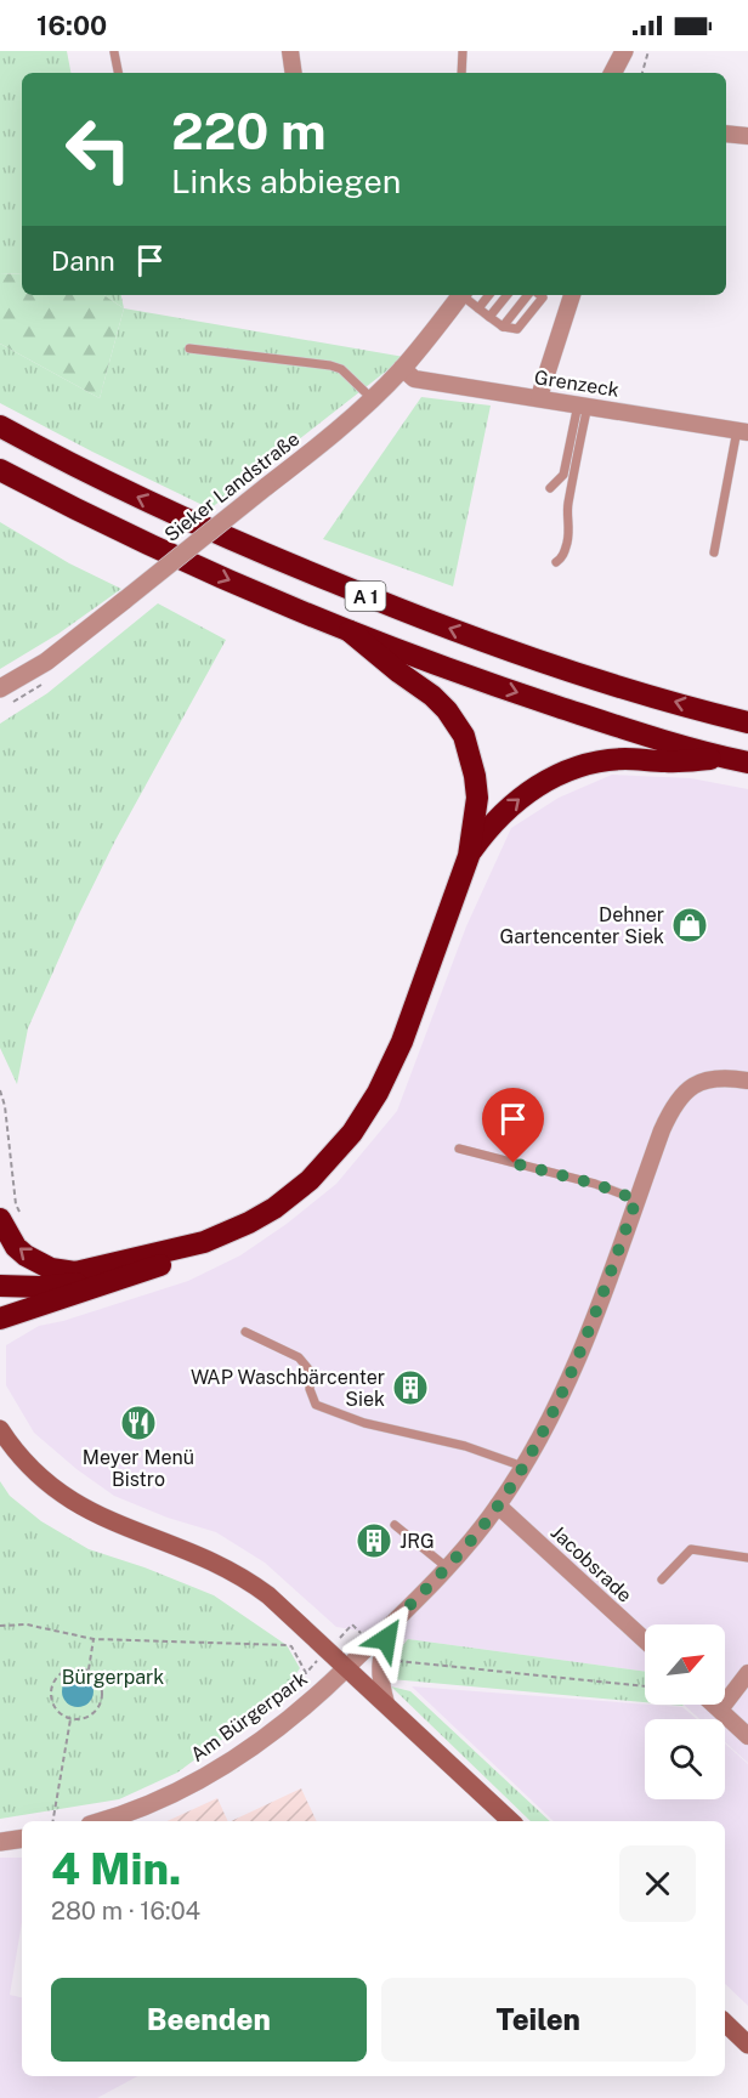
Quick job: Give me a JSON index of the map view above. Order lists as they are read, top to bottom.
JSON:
{
  "streets": {
    "highway": ["A 1"],
    "street": [
      "Grenzeck",
      "Sieker Landstraße",
      "Jacobsrade",
      "Am Bürgerpark"
    ]
  },
  "crossings": [
    ["Grenzeck", "Sieker Landstraße"]
  ],
  "parks": ["Bürgerpark"],
  "places": {
    "shop": ["Dehner Gartencenter Siek"],
    "building": ["WAP Waschbärcenter Siek", "JRG"],
    "restaurant": ["Meyer Menü Bistro"]
  },
  "north": "top right",
  "page": {
    "status": "16:00",
    "turn": ["220 m", "Links abbiegen"],
    "then": "Dann",
    "heading": ["4 Min.", "280 m · 16:04"],
    "buttons": ["Beenden", "Teilen"]
  }
}
